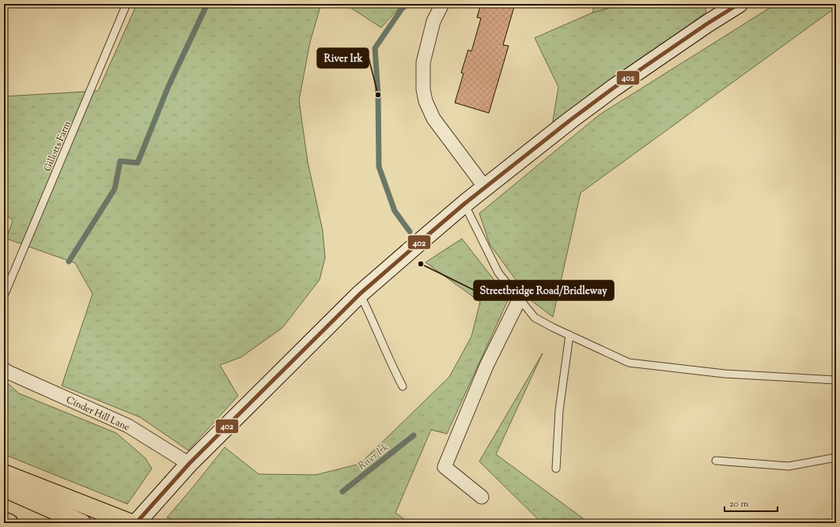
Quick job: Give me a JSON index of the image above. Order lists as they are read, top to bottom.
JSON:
{
  "streets": {
    "street": ["Cinder Hill Lane"],
    "lane": ["Gillotts Farm"]
  },
  "water": ["River Irk"],
  "places": ["River Irk", "Streetbridge Road/Bridleway"],
  "lines": ["transit line 402"],
  "scale_bar": "20 m"
}
